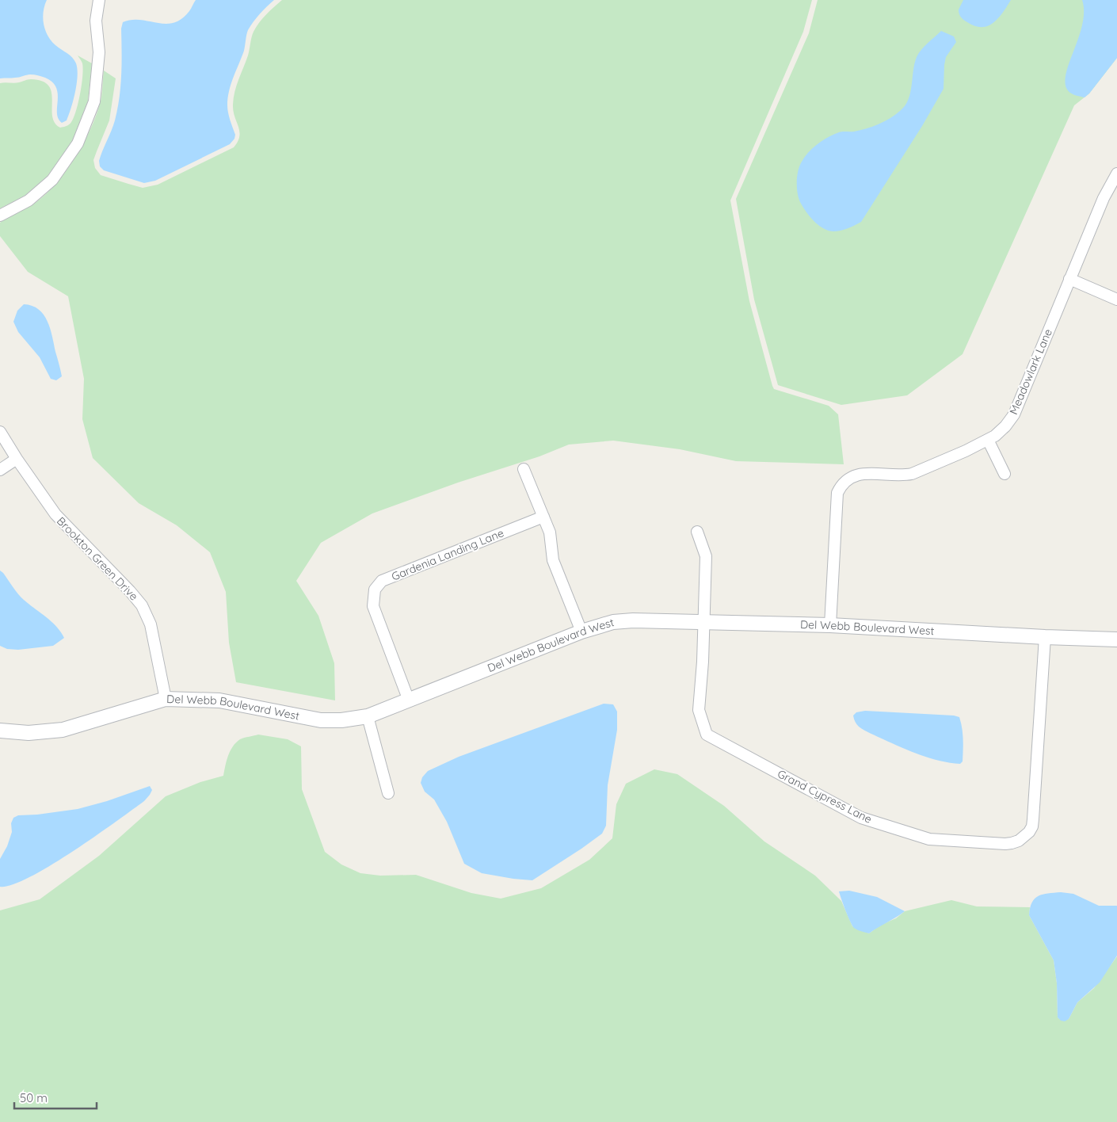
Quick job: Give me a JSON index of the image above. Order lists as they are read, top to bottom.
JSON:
{
  "streets": {
    "street": [
      "Meadowlark Lane",
      "Gardenia Landing Lane",
      "Brookton Green Drive",
      "Del Webb Boulevard West",
      "Grand Cypress Lane"
    ]
  },
  "crossings": [
    ["Meadowlark Lane", "Del Webb Boulevard West"],
    ["Gardenia Landing Lane", "Del Webb Boulevard West"],
    ["Brookton Green Drive", "Del Webb Boulevard West"],
    ["Del Webb Boulevard West", "Grand Cypress Lane"]
  ],
  "scale_bar": "50 m"
}
